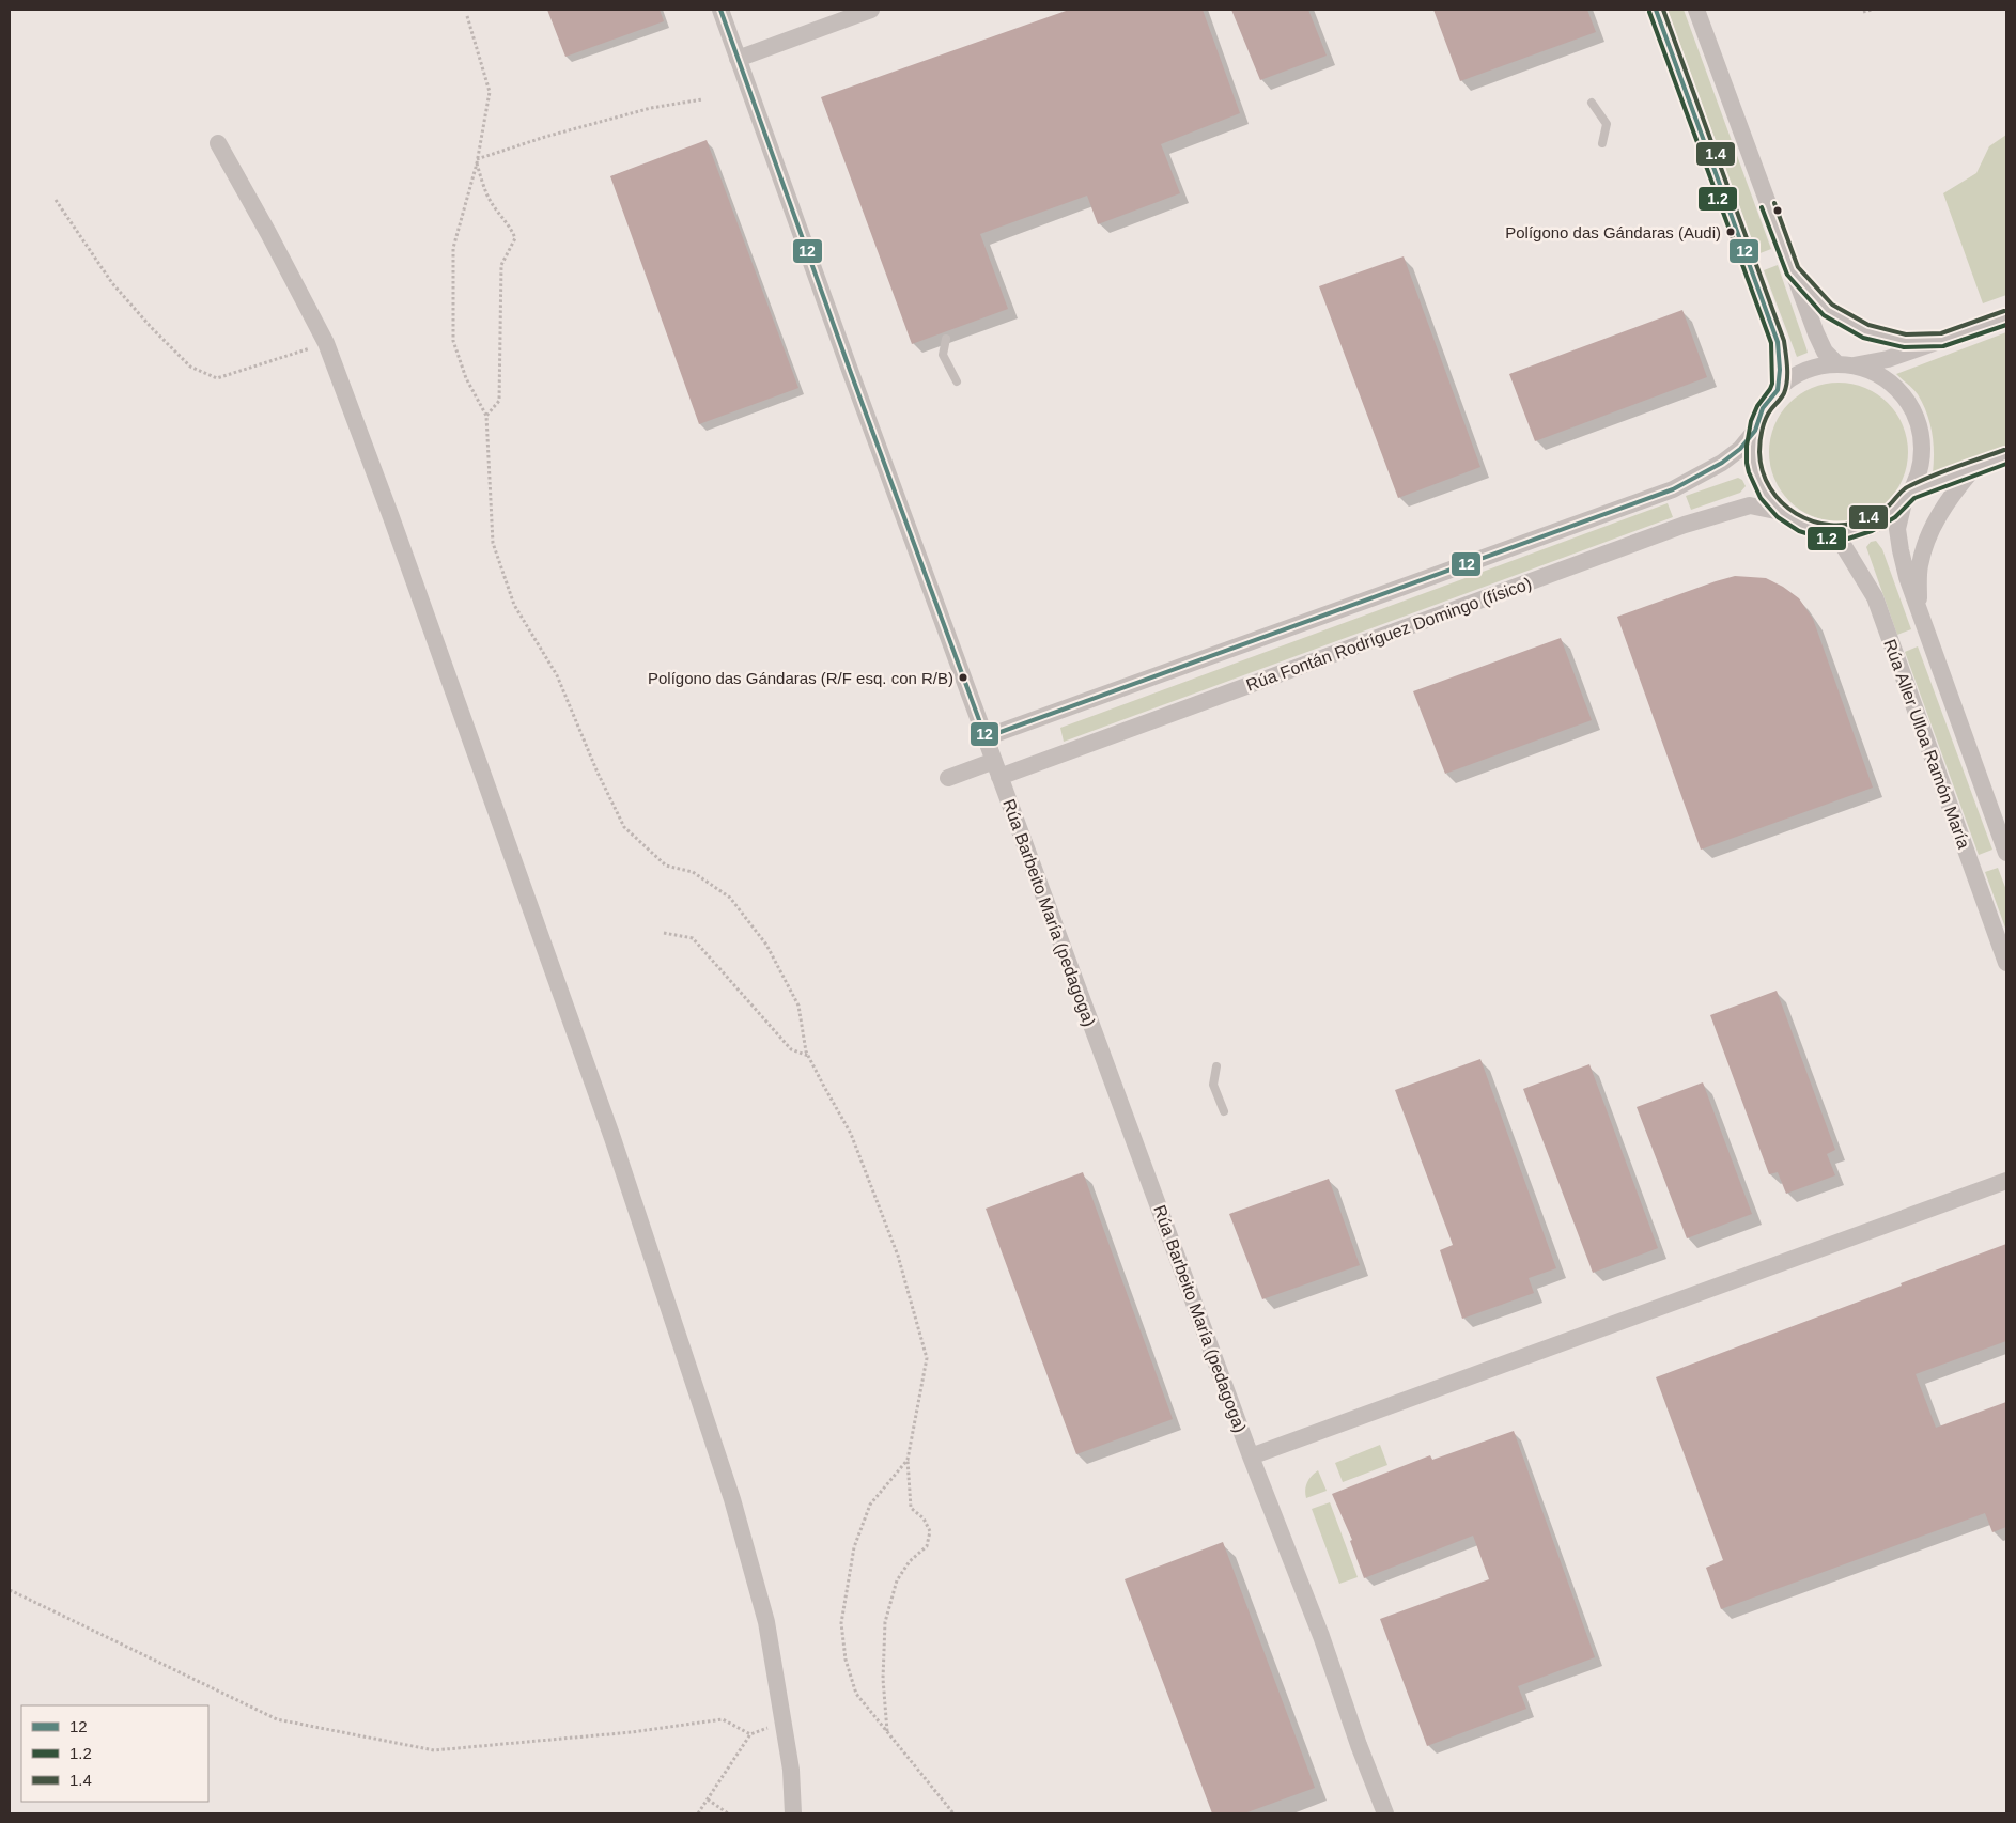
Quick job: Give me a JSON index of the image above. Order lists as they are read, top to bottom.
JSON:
{
  "streets": {
    "street": ["Rúa Fontán Rodríguez Domingo (físico)", "Rúa Aller Ulloa Ramón María", "Rúa Barbeito María (pedagoga)"]
  },
  "crossings": [
    ["Rúa Fontán Rodríguez Domingo (físico)", "Rúa Aller Ulloa Ramón María"],
    ["Rúa Fontán Rodríguez Domingo (físico)", "Rúa Barbeito María (pedagoga)"]
  ],
  "places": ["Polígono das Gándaras (Audi)", "Polígono das Gándaras (R/F esq. con R/B)"],
  "lines": ["transit line 12", "transit line 1.4", "transit line 1.2"],
  "legend": ["12", "1.2", "1.4"]
}
